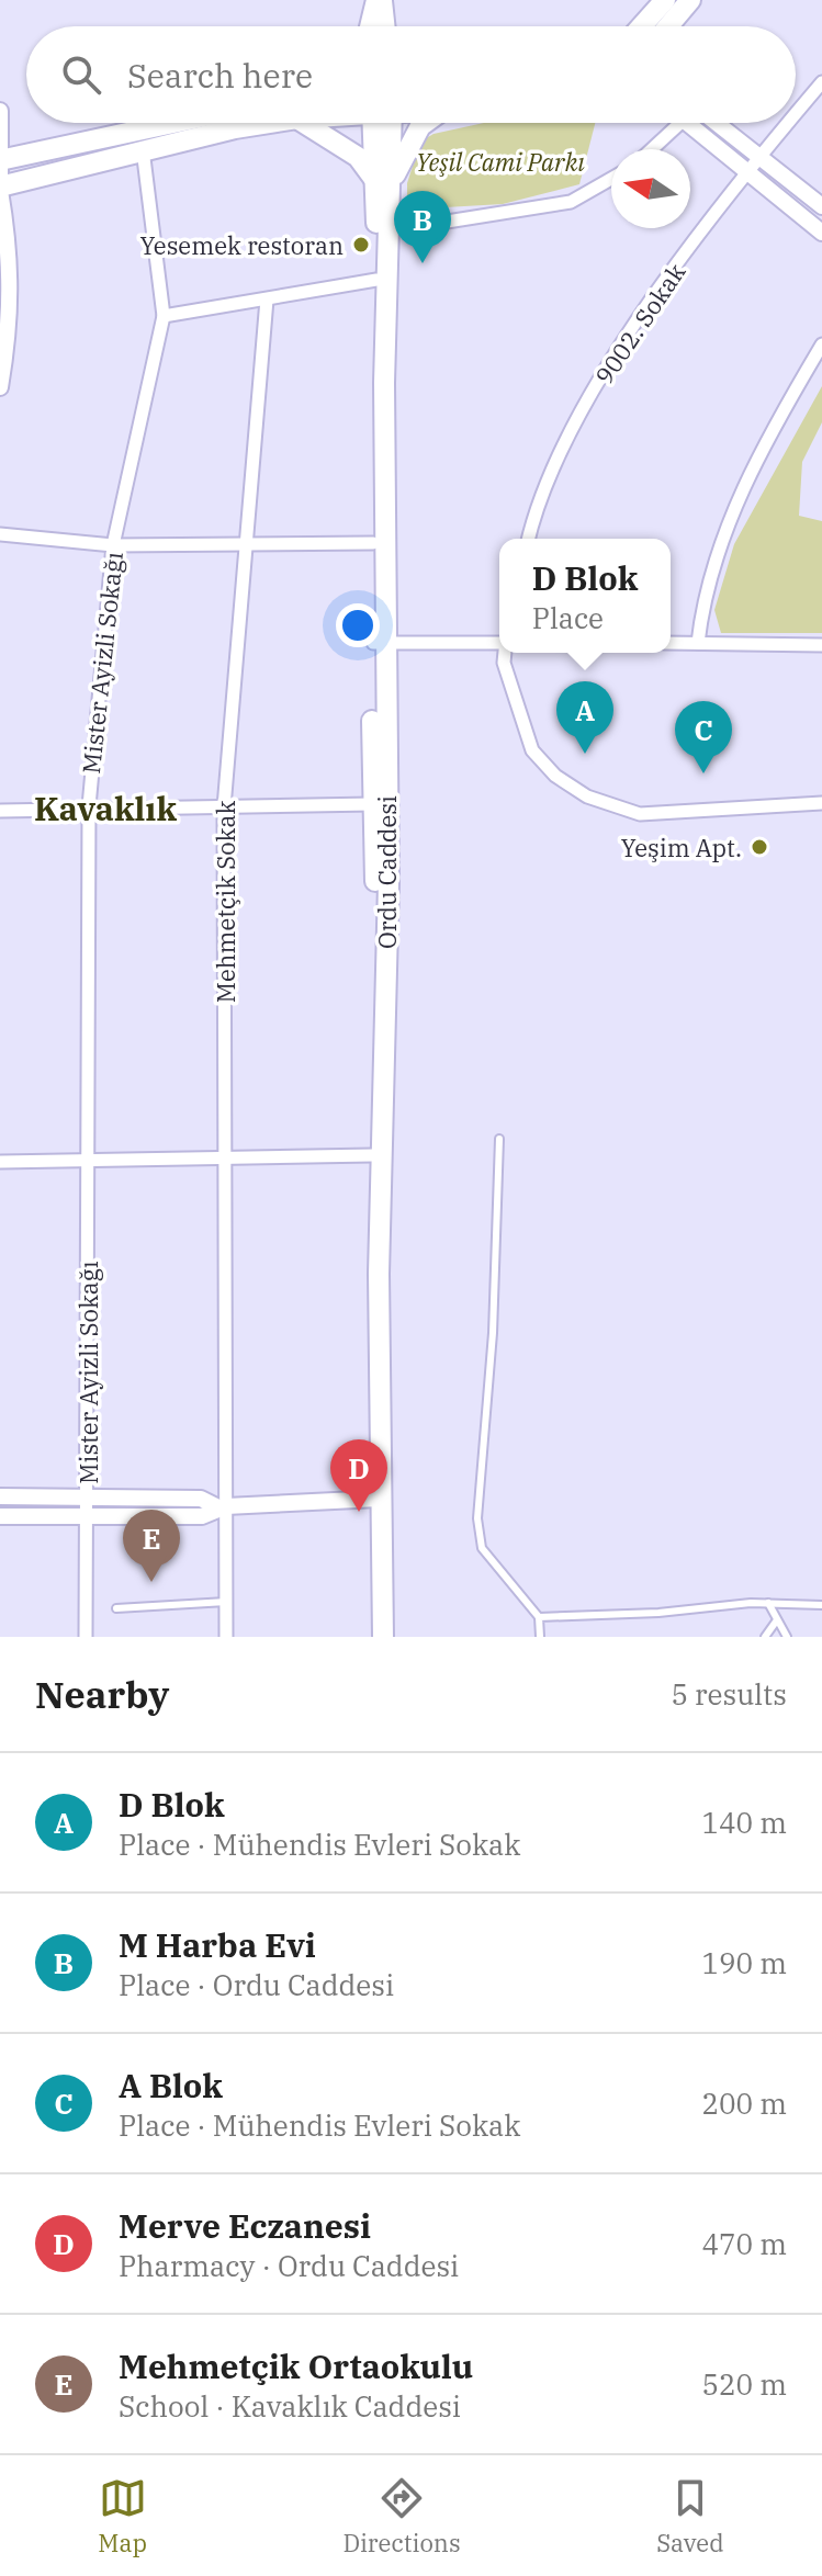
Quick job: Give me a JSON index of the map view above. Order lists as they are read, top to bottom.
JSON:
{
  "streets": {
    "main road": ["Ordu Caddesi"],
    "street": ["9002. Sokak", "Mister Ayizli Sokağı", "Mehmetçik Sokak"]
  },
  "districts": ["Kavaklık"],
  "parks": ["Yeşil Cami Parkı"],
  "places": ["Yesemek restoran", "Yeşim Apt."],
  "north": "left",
  "page": {
    "search": "Search here",
    "pins": [
      "B",
      "A",
      "C",
      "D",
      "E"
    ],
    "popup": ["D Blok", "Place"],
    "heading": ["Nearby", "5 results"],
    "list": [
      {
        "mark": "A",
        "name": "D Blok",
        "note": "Place · Mühendis Evleri Sokak",
        "value": "140 m"
      },
      {
        "mark": "B",
        "name": "M Harba Evi",
        "note": "Place · Ordu Caddesi",
        "value": "190 m"
      },
      {
        "mark": "C",
        "name": "A Blok",
        "note": "Place · Mühendis Evleri Sokak",
        "value": "200 m"
      },
      {
        "mark": "D",
        "name": "Merve Eczanesi",
        "note": "Pharmacy · Ordu Caddesi",
        "value": "470 m"
      },
      {
        "mark": "E",
        "name": "Mehmetçik Ortaokulu",
        "note": "School · Kavaklık Caddesi",
        "value": "520 m"
      }
    ],
    "nav": ["Map", "Directions", "Saved"]
  }
}
